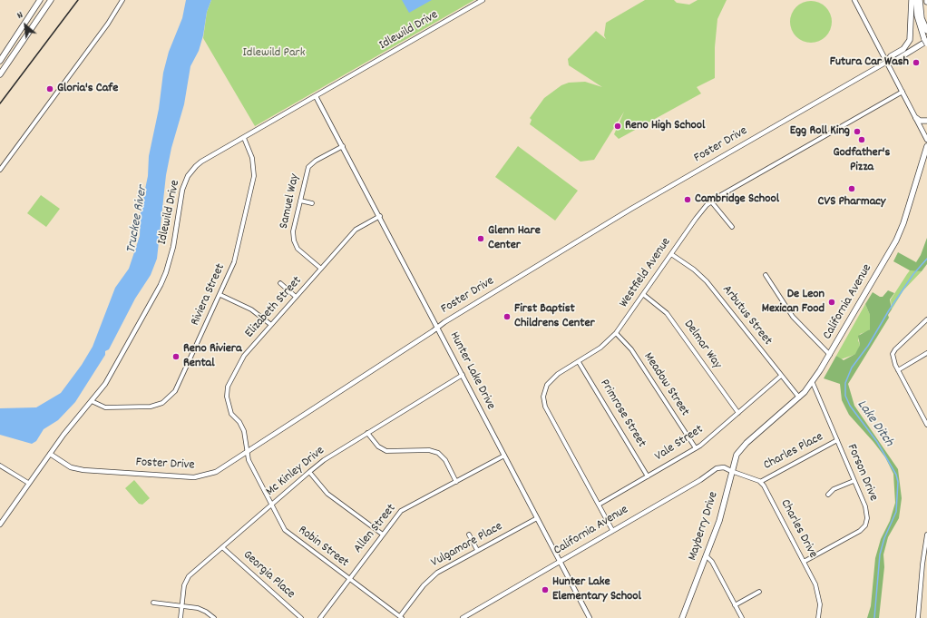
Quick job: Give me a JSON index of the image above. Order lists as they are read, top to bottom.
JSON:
{
  "streets": {
    "main road": ["California Avenue", "Mayberry Drive"],
    "street": [
      "Idlewild Drive",
      "Foster Drive",
      "Samuel Way",
      "Westfield Avenue",
      "Riviera Street",
      "Elizabeth Street",
      "Arbutus Street",
      "Delmar Way",
      "Hunter Lake Drive",
      "Meadow Street",
      "Primrose Street",
      "Vale Street",
      "Charles Place",
      "Mc Kinley Drive",
      "Forson Drive",
      "Allen Street",
      "Charles Drive",
      "Vulgamore Place",
      "Robin Street",
      "Georgia Place"
    ]
  },
  "crossings": [
    ["Idlewild Drive", "Foster Drive"],
    ["Idlewild Drive", "Riviera Street"],
    ["Idlewild Drive", "Hunter Lake Drive"],
    ["Foster Drive", "Elizabeth Street"],
    ["Foster Drive", "Hunter Lake Drive"],
    ["Foster Drive", "Robin Street"],
    ["Samuel Way", "Elizabeth Street"],
    ["Samuel Way", "Hunter Lake Drive"],
    ["Westfield Avenue", "California Avenue"],
    ["Westfield Avenue", "Arbutus Street"],
    ["Westfield Avenue", "Delmar Way"],
    ["Westfield Avenue", "Meadow Street"],
    ["Westfield Avenue", "Primrose Street"],
    ["Westfield Avenue", "Vale Street"],
    ["California Avenue", "Arbutus Street"],
    ["California Avenue", "Hunter Lake Drive"],
    ["California Avenue", "Forson Drive"],
    ["California Avenue", "Mayberry Drive"],
    ["Elizabeth Street", "Hunter Lake Drive"],
    ["Elizabeth Street", "Robin Street"],
    ["Arbutus Street", "Vale Street"],
    ["Delmar Way", "Vale Street"],
    ["Hunter Lake Drive", "Mc Kinley Drive"],
    ["Hunter Lake Drive", "Allen Street"],
    ["Hunter Lake Drive", "Vulgamore Place"],
    ["Meadow Street", "Vale Street"],
    ["Primrose Street", "Vale Street"],
    ["Charles Place", "Forson Drive"],
    ["Charles Place", "Charles Drive"],
    ["Mc Kinley Drive", "Robin Street"],
    ["Mc Kinley Drive", "Georgia Place"],
    ["Forson Drive", "Charles Drive"],
    ["Allen Street", "Robin Street"],
    ["Vulgamore Place", "Robin Street"]
  ],
  "water": ["Truckee River", "Lake Ditch"],
  "parks": ["Idlewild Park"],
  "places": [
    "Futura Car Wash",
    "Gloria's Cafe",
    "Reno High School",
    "Egg Roll King",
    "Godfather's Pizza",
    "CVS Pharmacy",
    "Cambridge School",
    "Glenn Hare Center",
    "De Leon Mexican Food",
    "First Baptist Childrens Center",
    "Reno Riviera Rental",
    "Hunter Lake Elementary School"
  ],
  "north": "top left"
}
